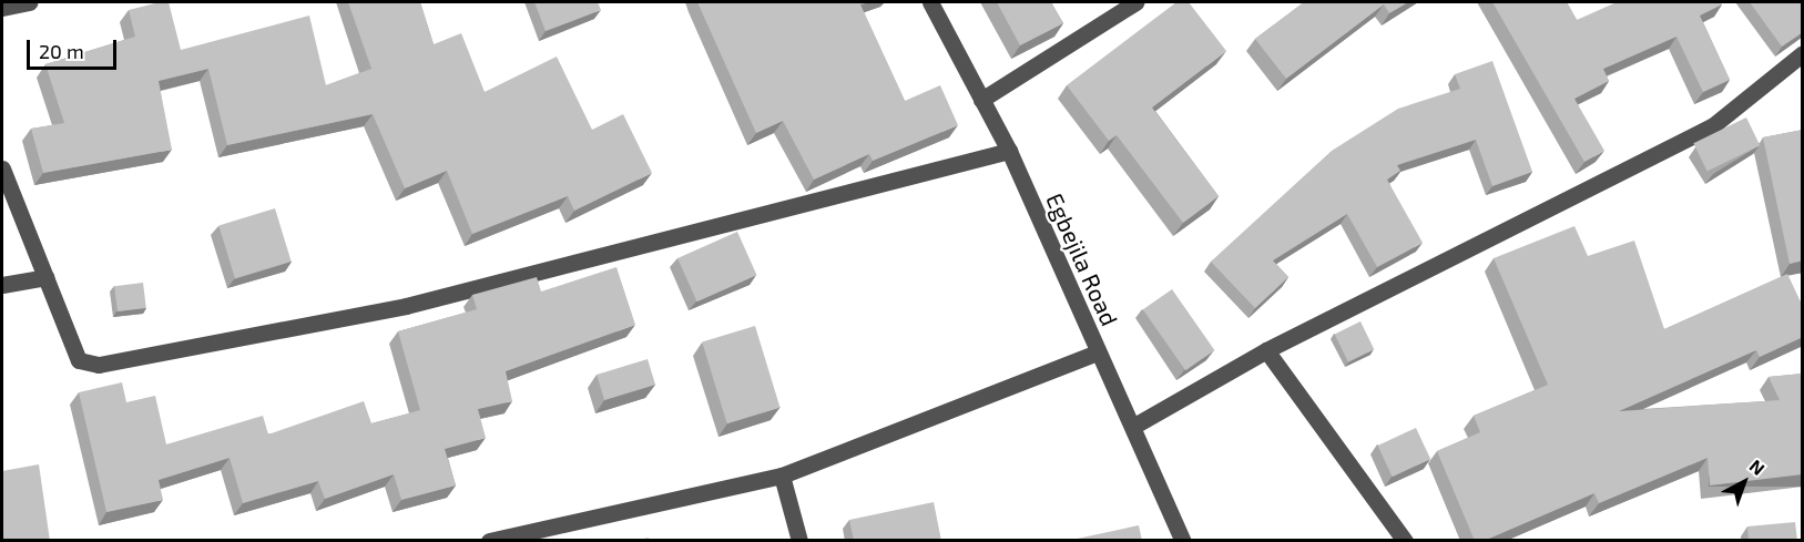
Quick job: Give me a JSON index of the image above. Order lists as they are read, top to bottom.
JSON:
{
  "streets": {
    "street": ["Egbejila Road"]
  },
  "scale_bar": "20 m",
  "north": "top right"
}
